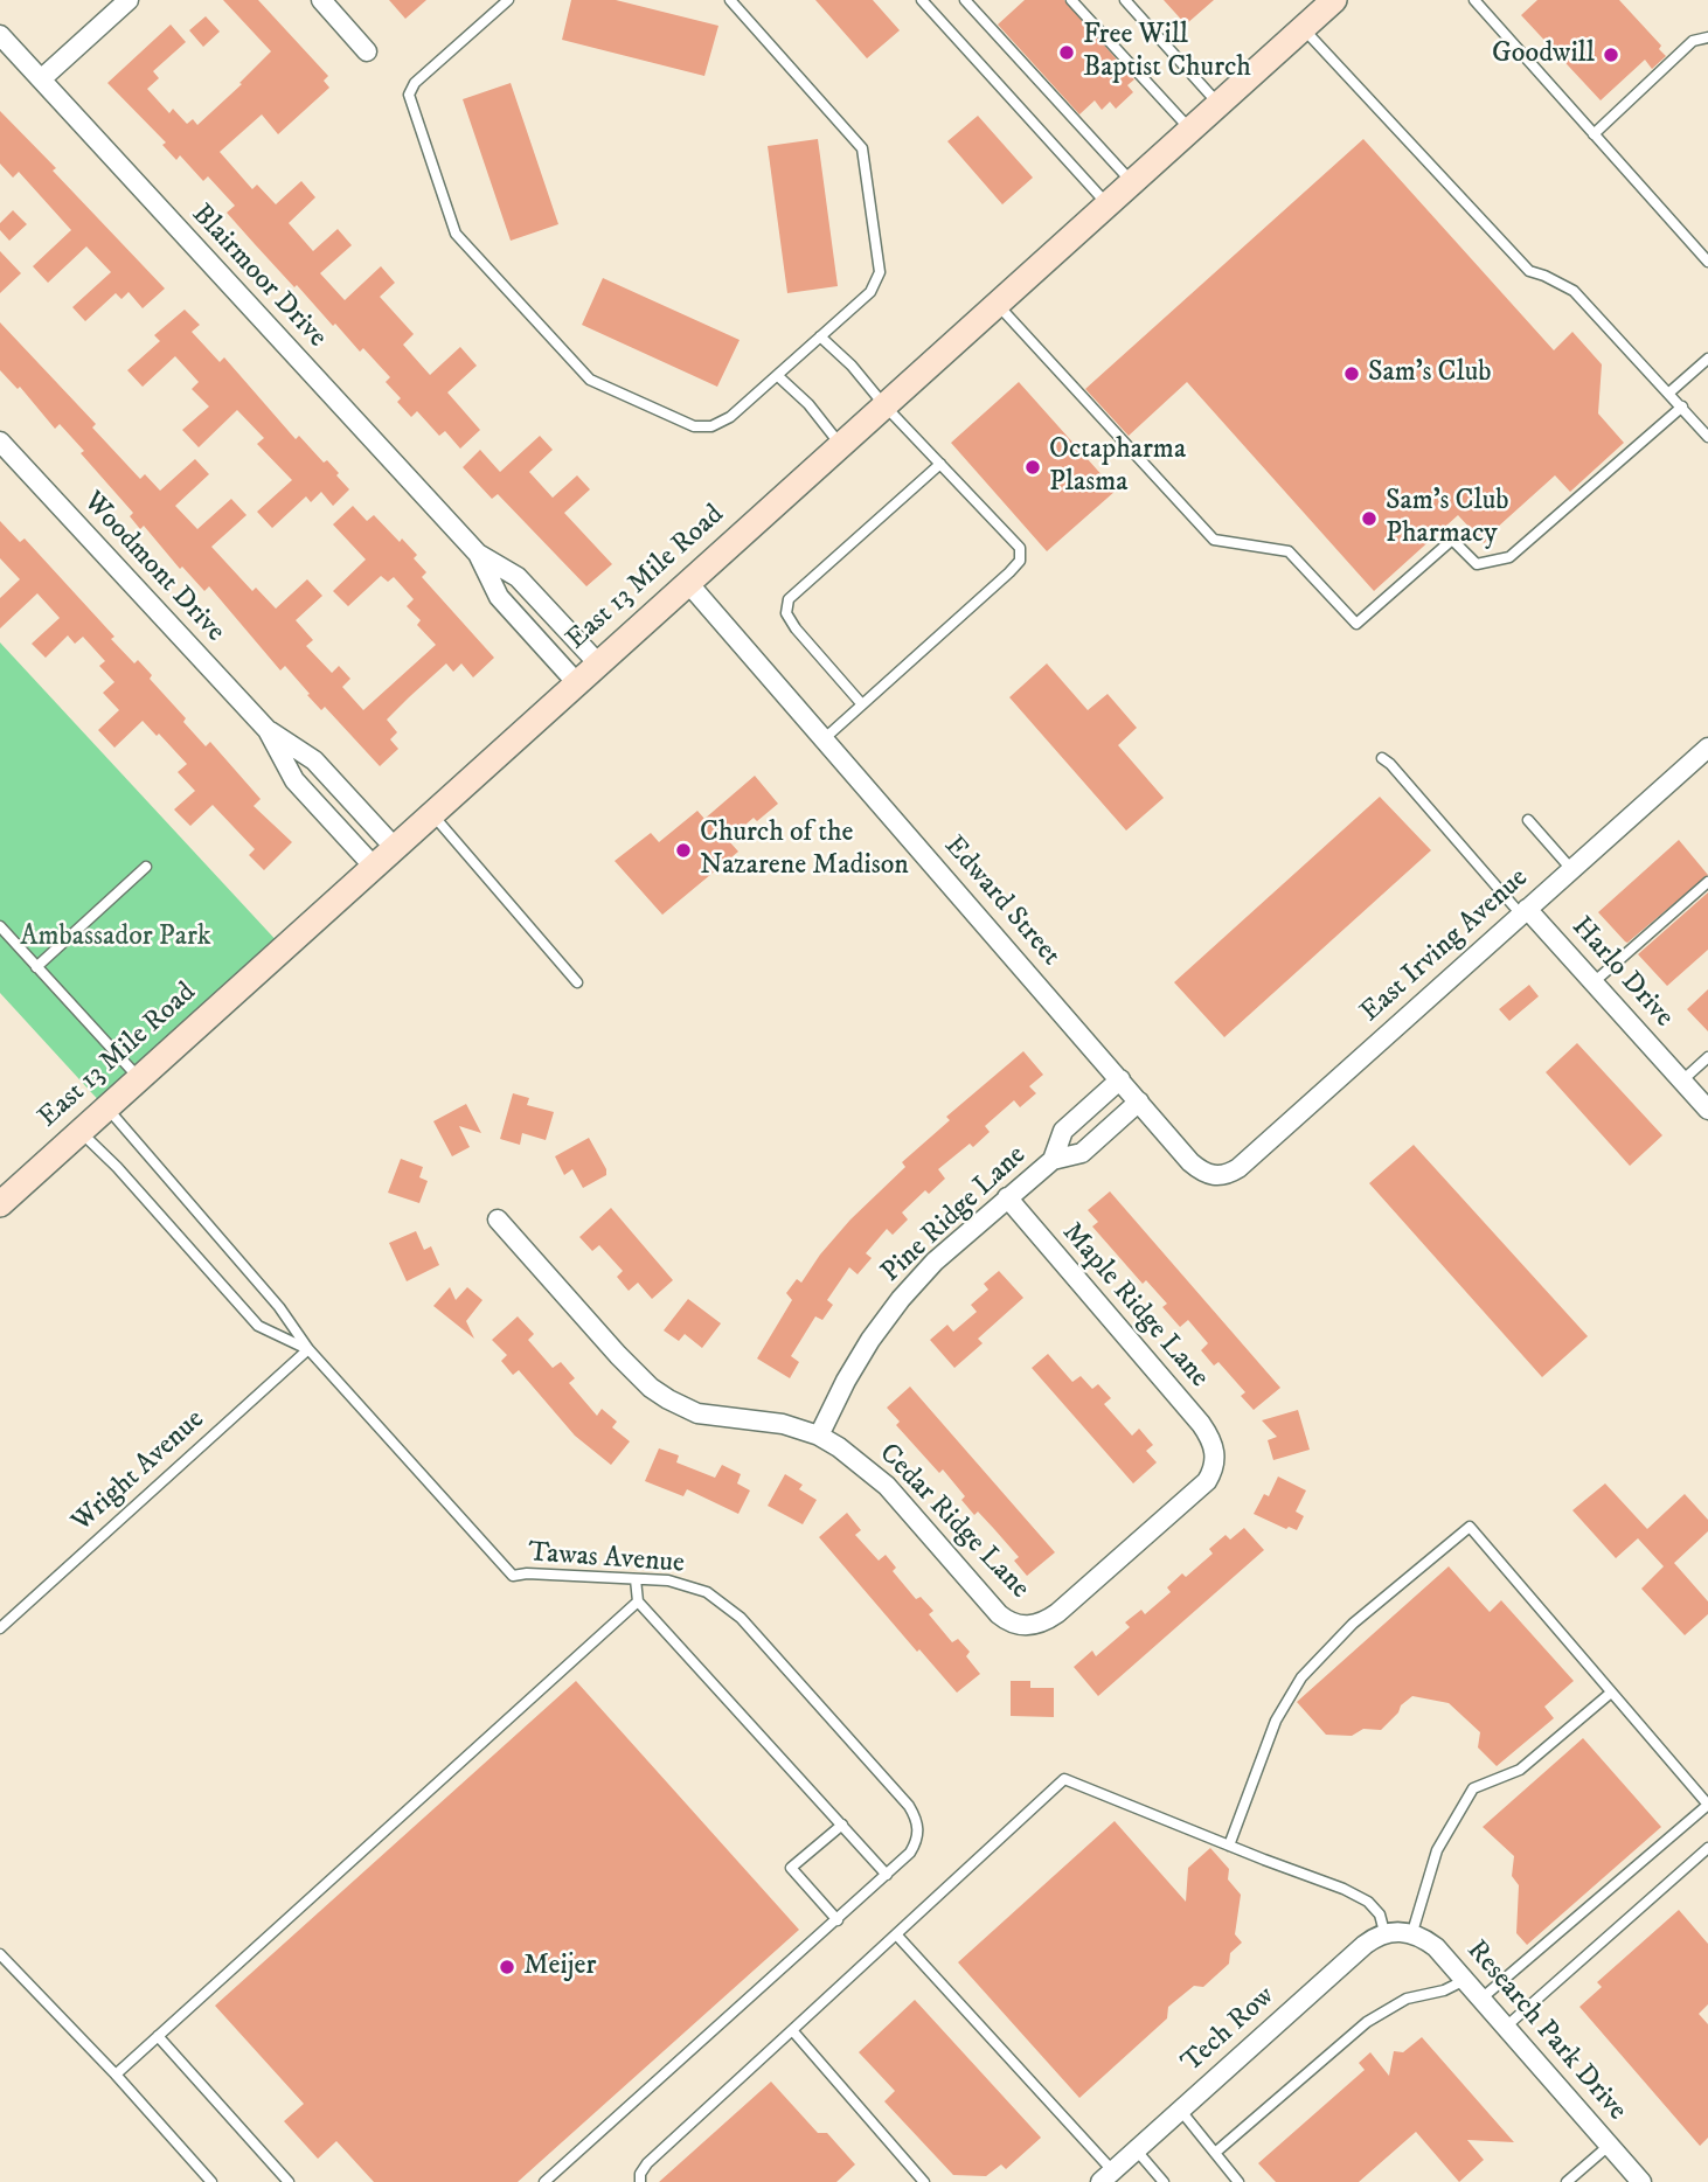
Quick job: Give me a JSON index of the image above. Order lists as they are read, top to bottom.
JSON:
{
  "streets": {
    "main road": ["East 13 Mile Road"],
    "street": [
      "Blairmoor Drive",
      "Woodmont Drive",
      "Edward Street",
      "East Irving Avenue",
      "Harlo Drive",
      "Pine Ridge Lane",
      "Maple Ridge Lane",
      "Cedar Ridge Lane",
      "Tech Row",
      "Research Park Drive"
    ],
    "lane": ["Wright Avenue", "Tawas Avenue"]
  },
  "crossings": [
    ["Blairmoor Drive", "East 13 Mile Road"],
    ["Woodmont Drive", "East 13 Mile Road"],
    ["East 13 Mile Road", "Edward Street"],
    ["East 13 Mile Road", "Tawas Avenue"],
    ["Edward Street", "East Irving Avenue"],
    ["Edward Street", "Pine Ridge Lane"],
    ["East Irving Avenue", "Harlo Drive"],
    ["Pine Ridge Lane", "Maple Ridge Lane"],
    ["Pine Ridge Lane", "Cedar Ridge Lane"],
    ["Maple Ridge Lane", "Cedar Ridge Lane"],
    ["Wright Avenue", "Tawas Avenue"],
    ["Tech Row", "Research Park Drive"]
  ],
  "parks": ["Ambassador Park"],
  "places": [
    "Free Will Baptist Church",
    "Goodwill",
    "Sam's Club",
    "Octapharma Plasma",
    "Sam's Club Pharmacy",
    "Church of the Nazarene Madison",
    "Meijer"
  ]
}
